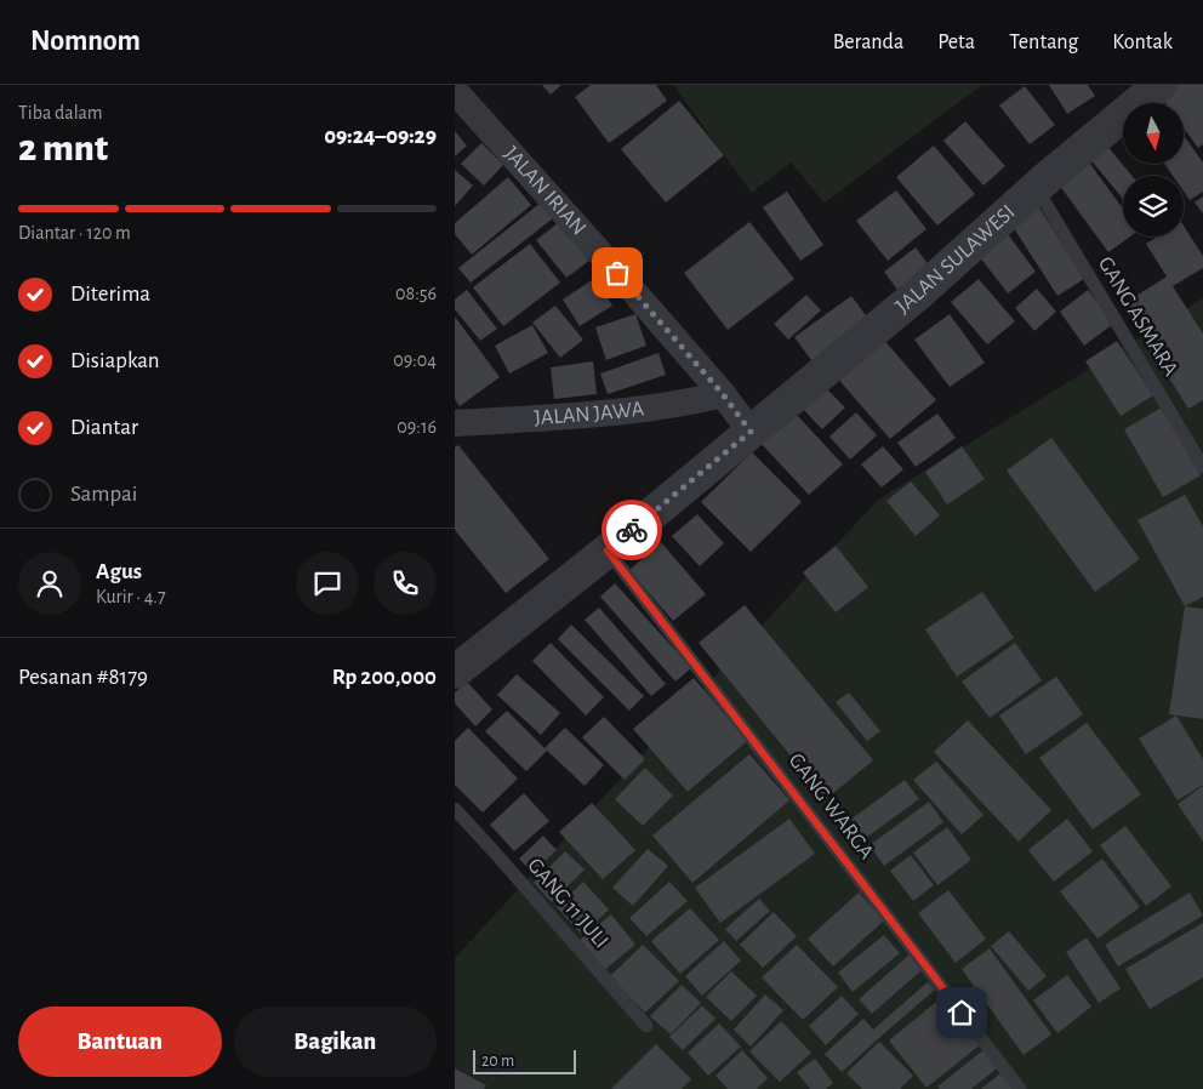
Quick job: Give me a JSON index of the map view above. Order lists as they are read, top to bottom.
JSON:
{
  "streets": {
    "street": ["JALAN IRIAN", "JALAN SULAWESI", "JALAN JAWA"],
    "lane": ["GANG ASMARA", "GANG WARGA", "GANG 11 JULI"]
  },
  "crossings": [
    ["JALAN IRIAN", "JALAN SULAWESI"],
    ["JALAN IRIAN", "JALAN JAWA"],
    ["JALAN SULAWESI", "GANG ASMARA"],
    ["JALAN SULAWESI", "GANG WARGA"]
  ],
  "scale_bar": "20 m",
  "north": "bottom",
  "page": {
    "header": "Nomnom",
    "nav": [
      "Beranda",
      "Peta",
      "Tentang",
      "Kontak"
    ],
    "heading": ["2 mnt", "Tiba dalam", "09:24–09:29"],
    "panel": [
      "Agus",
      "Kurir · 4.7",
      "Pesanan #8179",
      "Rp 200,000"
    ],
    "bar": "Diantar · 120 m",
    "list": [
      ["Diterima", "08:56"],
      ["Disiapkan", "09:04"],
      ["Diantar", "09:16"],
      "Sampai"
    ],
    "buttons": ["Bantuan", "Bagikan"],
    "scale": "20 m"
  }
}
